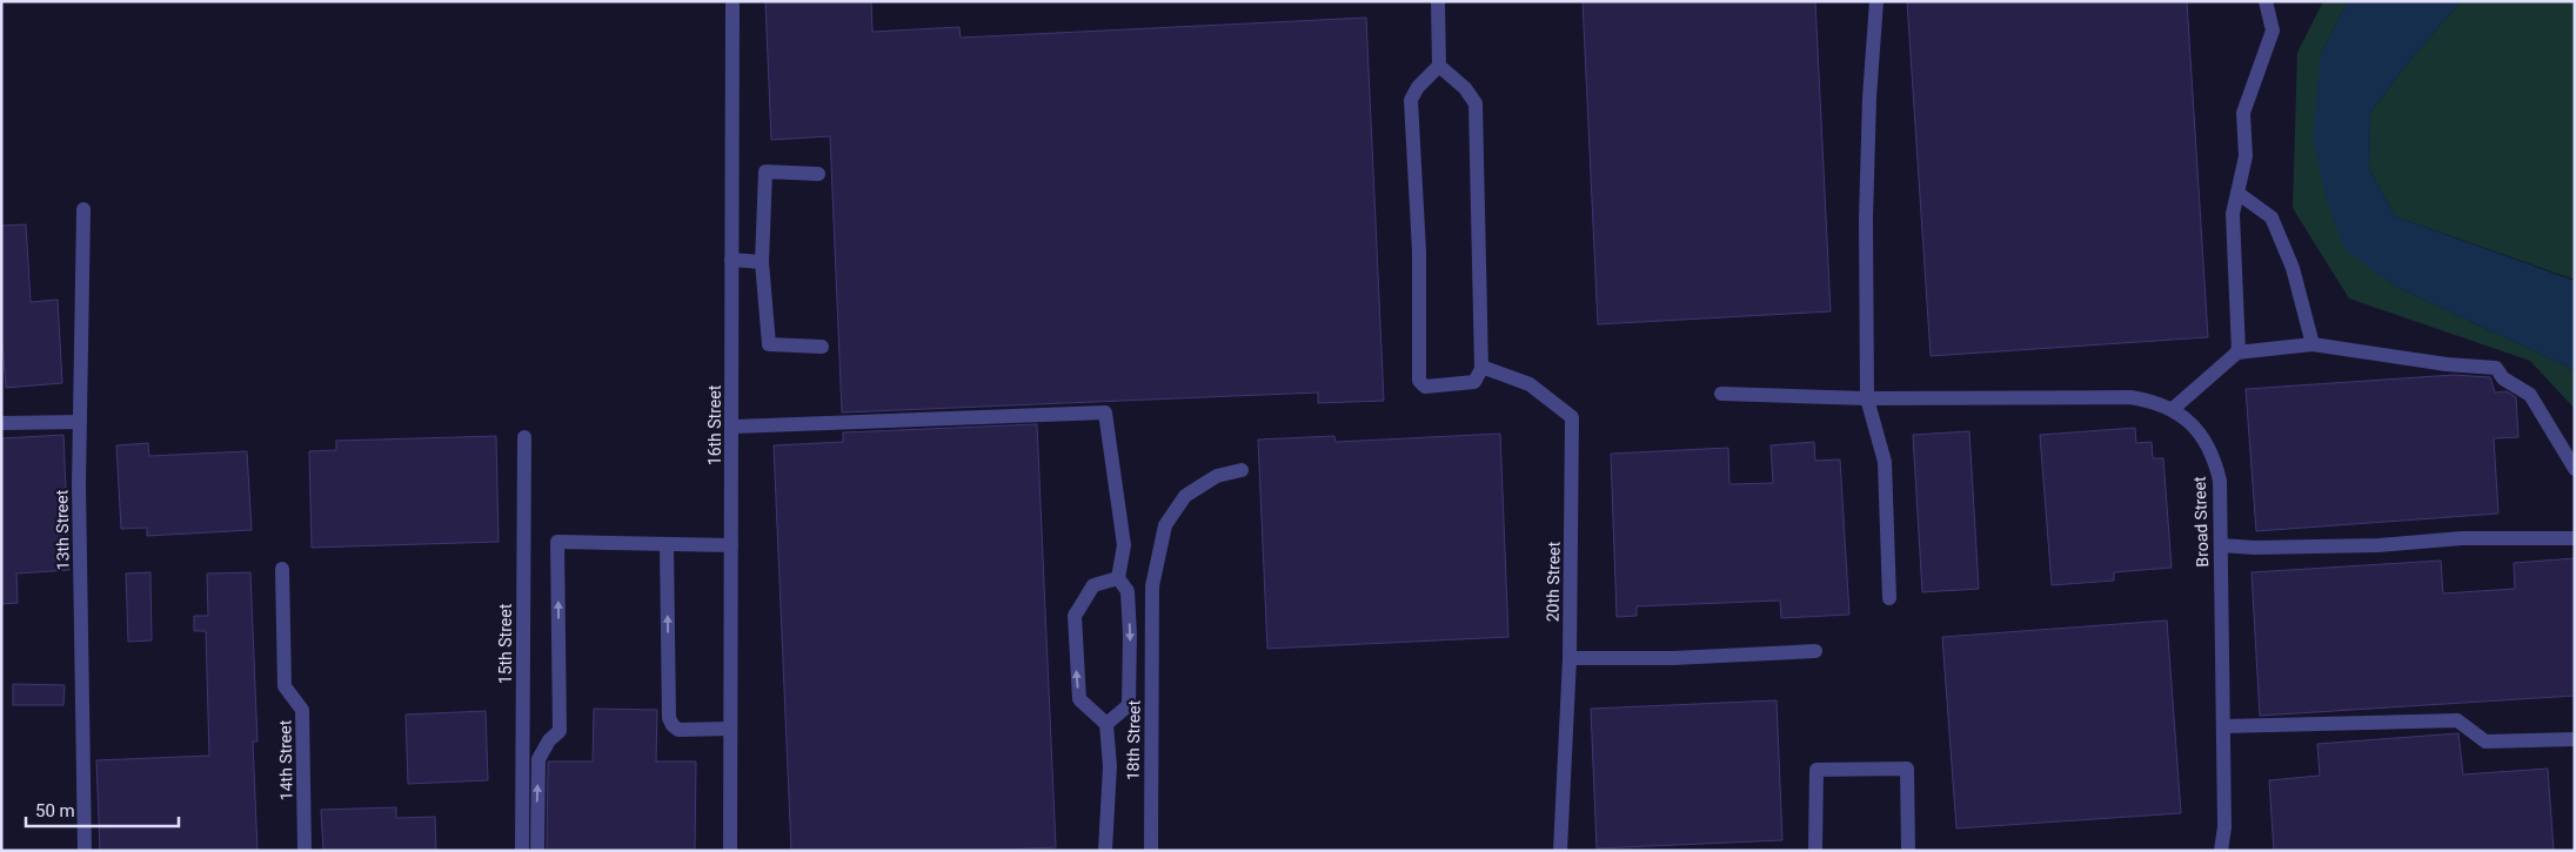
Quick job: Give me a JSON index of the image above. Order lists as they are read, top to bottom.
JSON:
{
  "streets": {
    "street": [
      "16th Street",
      "Broad Street",
      "13th Street",
      "20th Street",
      "15th Street",
      "18th Street",
      "14th Street"
    ]
  },
  "scale_bar": "50 m"
}
